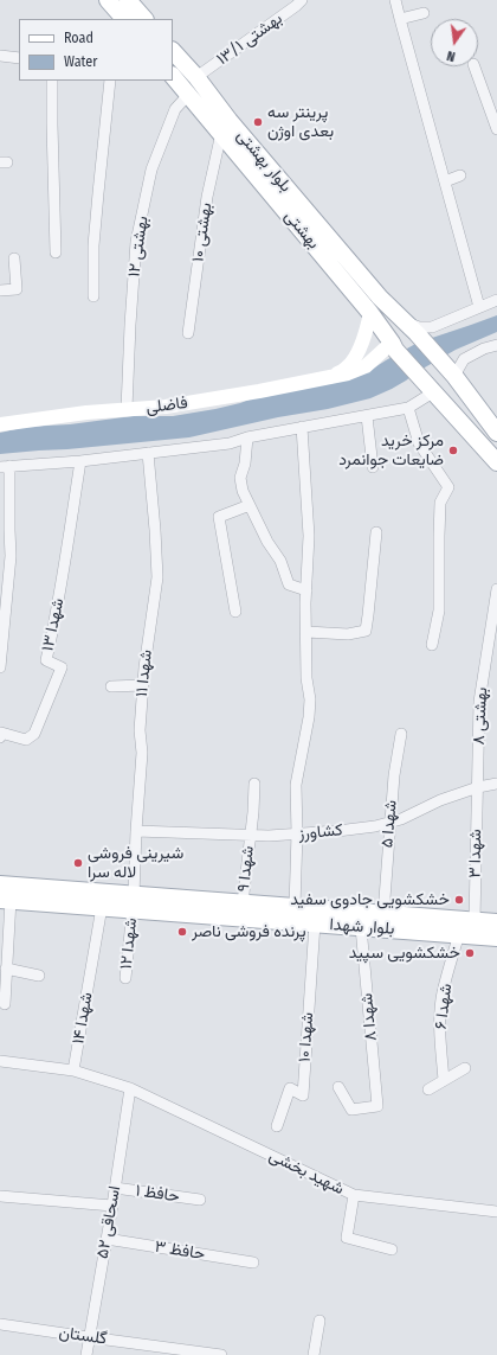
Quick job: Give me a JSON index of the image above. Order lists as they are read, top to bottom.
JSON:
{
  "streets": {
    "main road": [
      "بلوار بهشتی",
      "بهشتی",
      "فاضلی",
      "بلوار شهدا"
    ],
    "street": [
      "بهشتی ۱۳/۱",
      "بهشتی ۱۰",
      "بهشتی ۱۲",
      "شهدا ۱۳",
      "شهدا ۱۱",
      "بهشتی ۸",
      "شهدا ۵",
      "کشاورز",
      "شهدا ۳",
      "شهدا ۹",
      "شهدا ۱۲",
      "شهدا ۶",
      "شهدا ۸",
      "شهدا ۱۴",
      "شهدا ۱۰",
      "شهید بخشی",
      "حافظ ۱",
      "اسحاقی ۵۲",
      "حافظ ۳",
      "گلستان"
    ]
  },
  "crossings": [
    ["بهشتی ۱۳/۱", "بلوار بهشتی"],
    ["بهشتی", "بهشتی ۱۰"],
    ["بهشتی", "بهشتی ۱۲"],
    ["بهشتی", "فاضلی"],
    ["بهشتی ۱۲", "فاضلی"],
    ["شهدا ۱۱", "کشاورز"],
    ["شهدا ۱۱", "بلوار شهدا"],
    ["شهدا ۱۱", "شهدا ۱۲"],
    ["بهشتی ۸", "کشاورز"],
    ["بهشتی ۸", "شهدا ۳"],
    ["شهدا ۵", "کشاورز"],
    ["شهدا ۵", "بلوار شهدا"],
    ["کشاورز", "شهدا ۳"],
    ["کشاورز", "شهدا ۹"],
    ["شهدا ۳", "بلوار شهدا"],
    ["شهدا ۹", "بلوار شهدا"],
    ["بلوار شهدا", "شهدا ۱۲"],
    ["بلوار شهدا", "شهدا ۶"],
    ["بلوار شهدا", "شهدا ۸"],
    ["بلوار شهدا", "شهدا ۱۴"],
    ["بلوار شهدا", "شهدا ۱۰"],
    ["شهید بخشی", "اسحاقی ۵۲"],
    ["حافظ ۱", "اسحاقی ۵۲"],
    ["اسحاقی ۵۲", "حافظ ۳"],
    ["اسحاقی ۵۲", "گلستان"]
  ],
  "places": [
    "پرینتر سه بعدی اوژن",
    "مرکز خرید ضایعات جوانمرد",
    "شیرینی فروشی لاله سرا",
    "خشکشویی جادوی سفید",
    "پرنده فروشی ناصر",
    "خشکشویی سپید"
  ],
  "legend": ["Road", "Water"],
  "north": "bottom"
}
